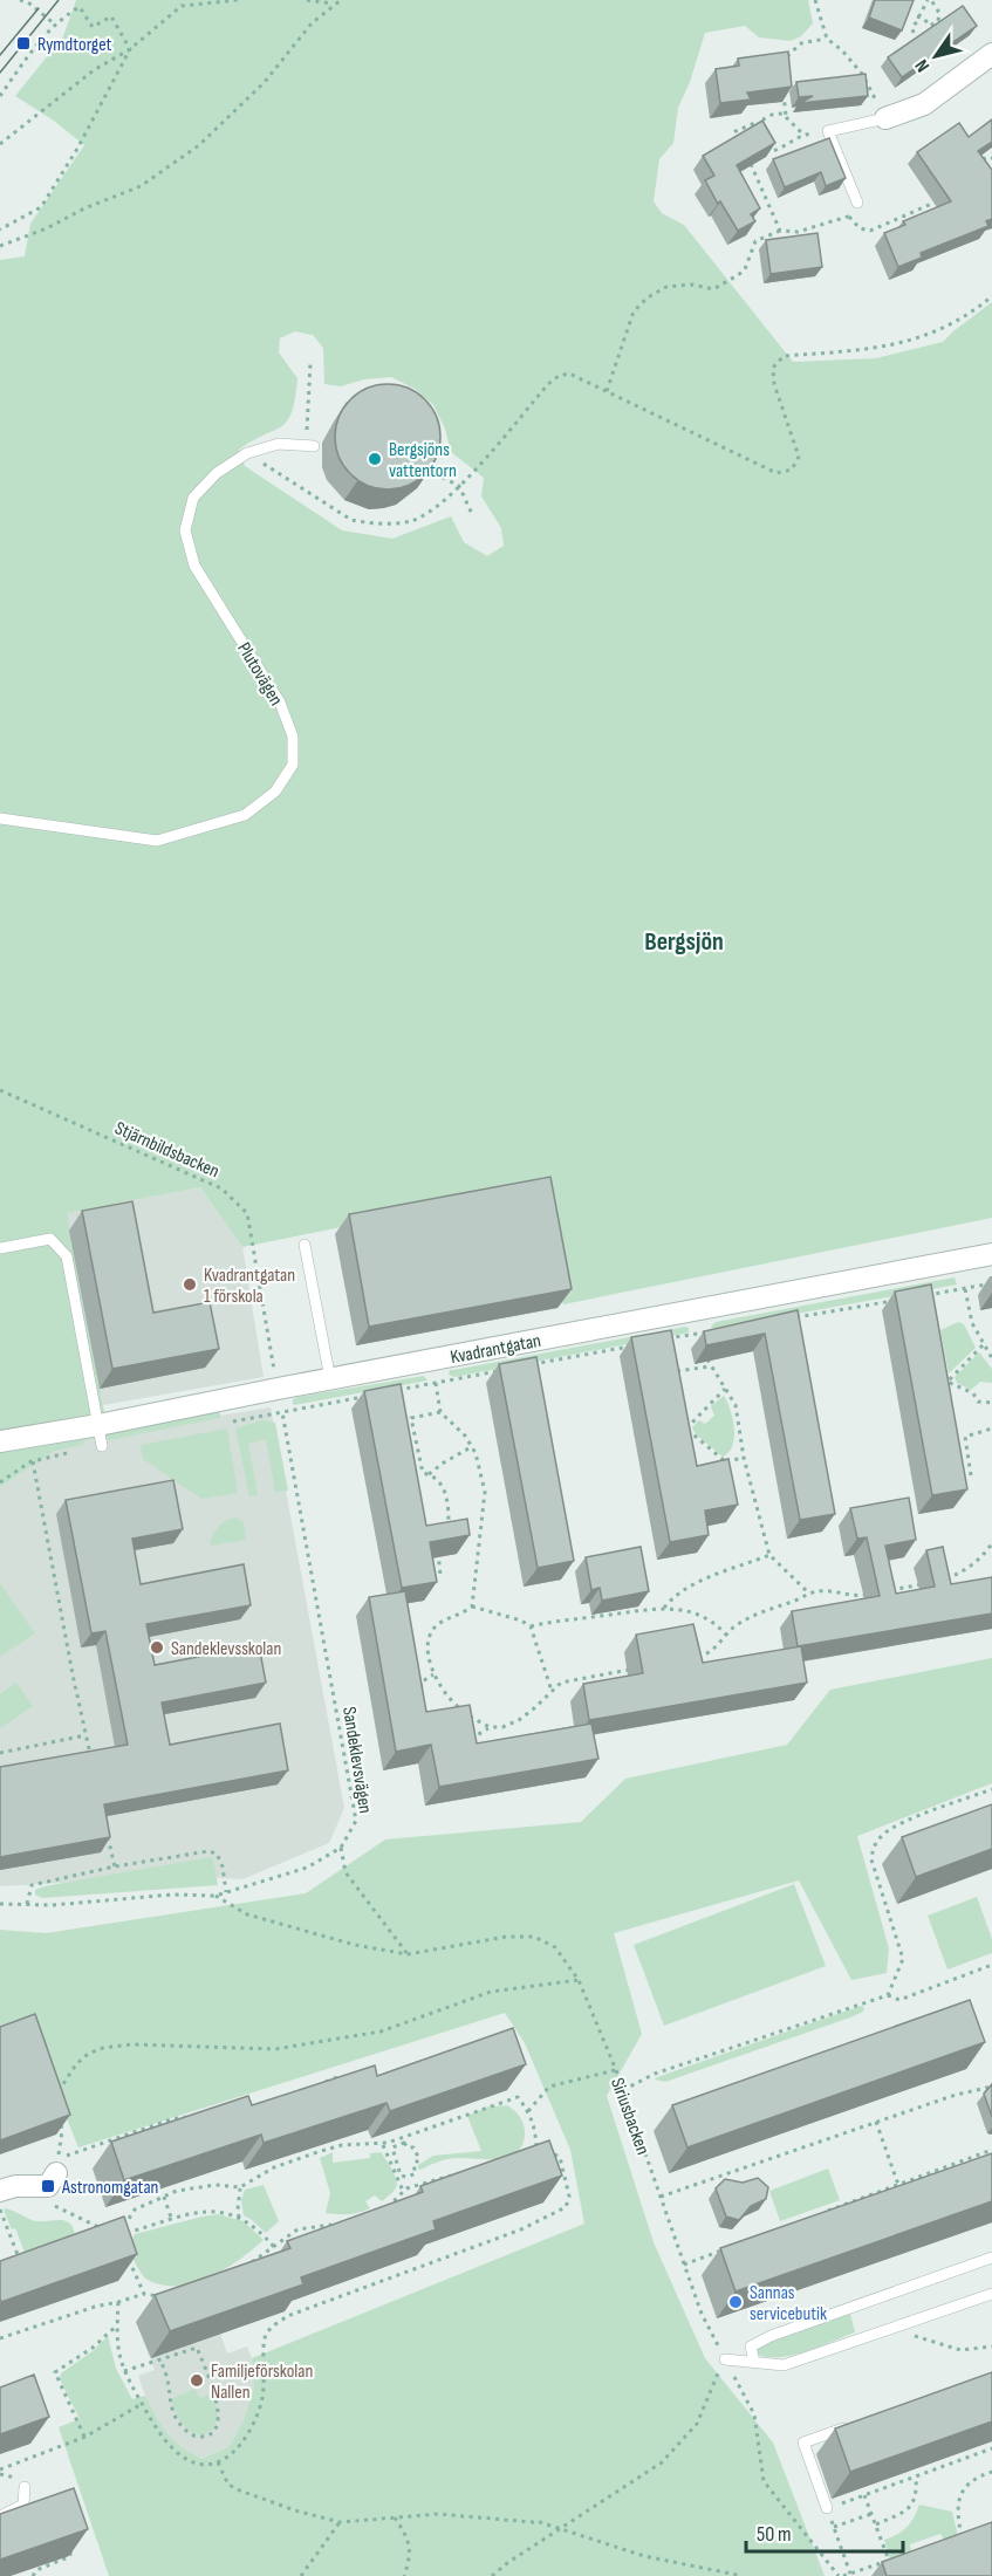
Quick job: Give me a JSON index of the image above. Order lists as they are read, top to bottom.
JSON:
{
  "streets": {
    "street": ["Kvadrantgatan"],
    "lane": ["Plutovägen"],
    "path": ["Stjärnbildsbacken", "Sandeklevsvägen", "Siriusbacken"]
  },
  "crossings": [
    ["Stjärnbildsbacken", "Kvadrantgatan"],
    ["Stjärnbildsbacken", "Sandeklevsvägen"]
  ],
  "districts": ["Bergsjön"],
  "places": {
    "transit": ["Rymdtorget", "Astronomgatan"],
    "other": [
      "Bergsjöns vattentorn",
      "Kvadrantgatan 1 förskola",
      "Sandeklevsskolan",
      "Sannas servicebutik",
      "Familjeförskolan Nallen"
    ]
  },
  "scale_bar": "50 m",
  "north": "bottom left"
}
